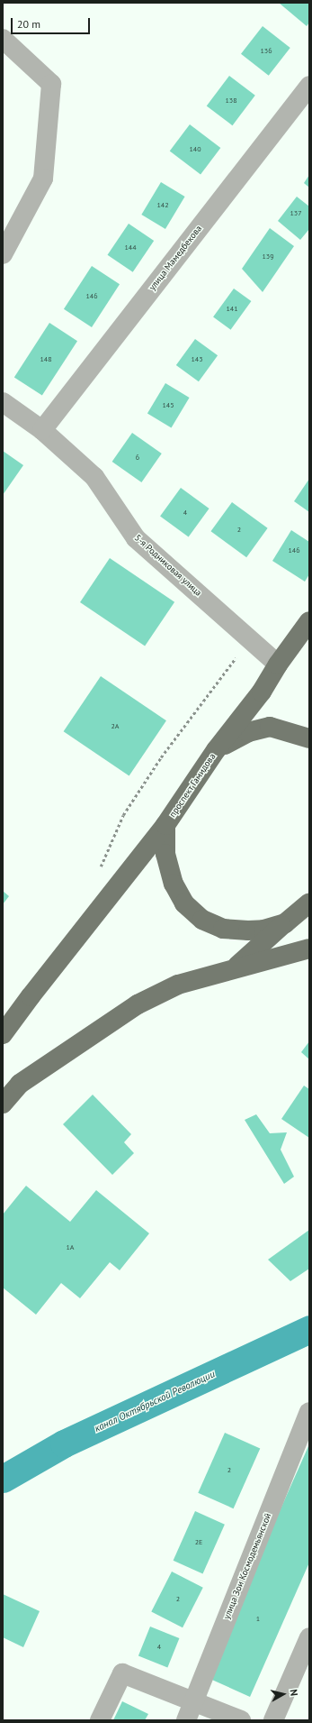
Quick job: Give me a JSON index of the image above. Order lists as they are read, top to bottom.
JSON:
{
  "streets": {
    "main road": ["проспект Гамидова"],
    "street": ["улица Мамедбекова", "5-я Родниковая улица", "улица Зои Космодемьянской"]
  },
  "crossings": [
    ["улица Мамедбекова", "5-я Родниковая улица"]
  ],
  "water": ["канал Октябрьской Революции"],
  "house_numbers": [
    "136",
    "138",
    "140",
    "142",
    "137",
    "144",
    "139",
    "146",
    "141",
    "148",
    "143",
    "145",
    "6",
    "4",
    "2",
    "146",
    "2А",
    "1А",
    "2",
    "2Е",
    "2",
    "1",
    "4"
  ],
  "scale_bar": "20 m",
  "north": "right"
}
